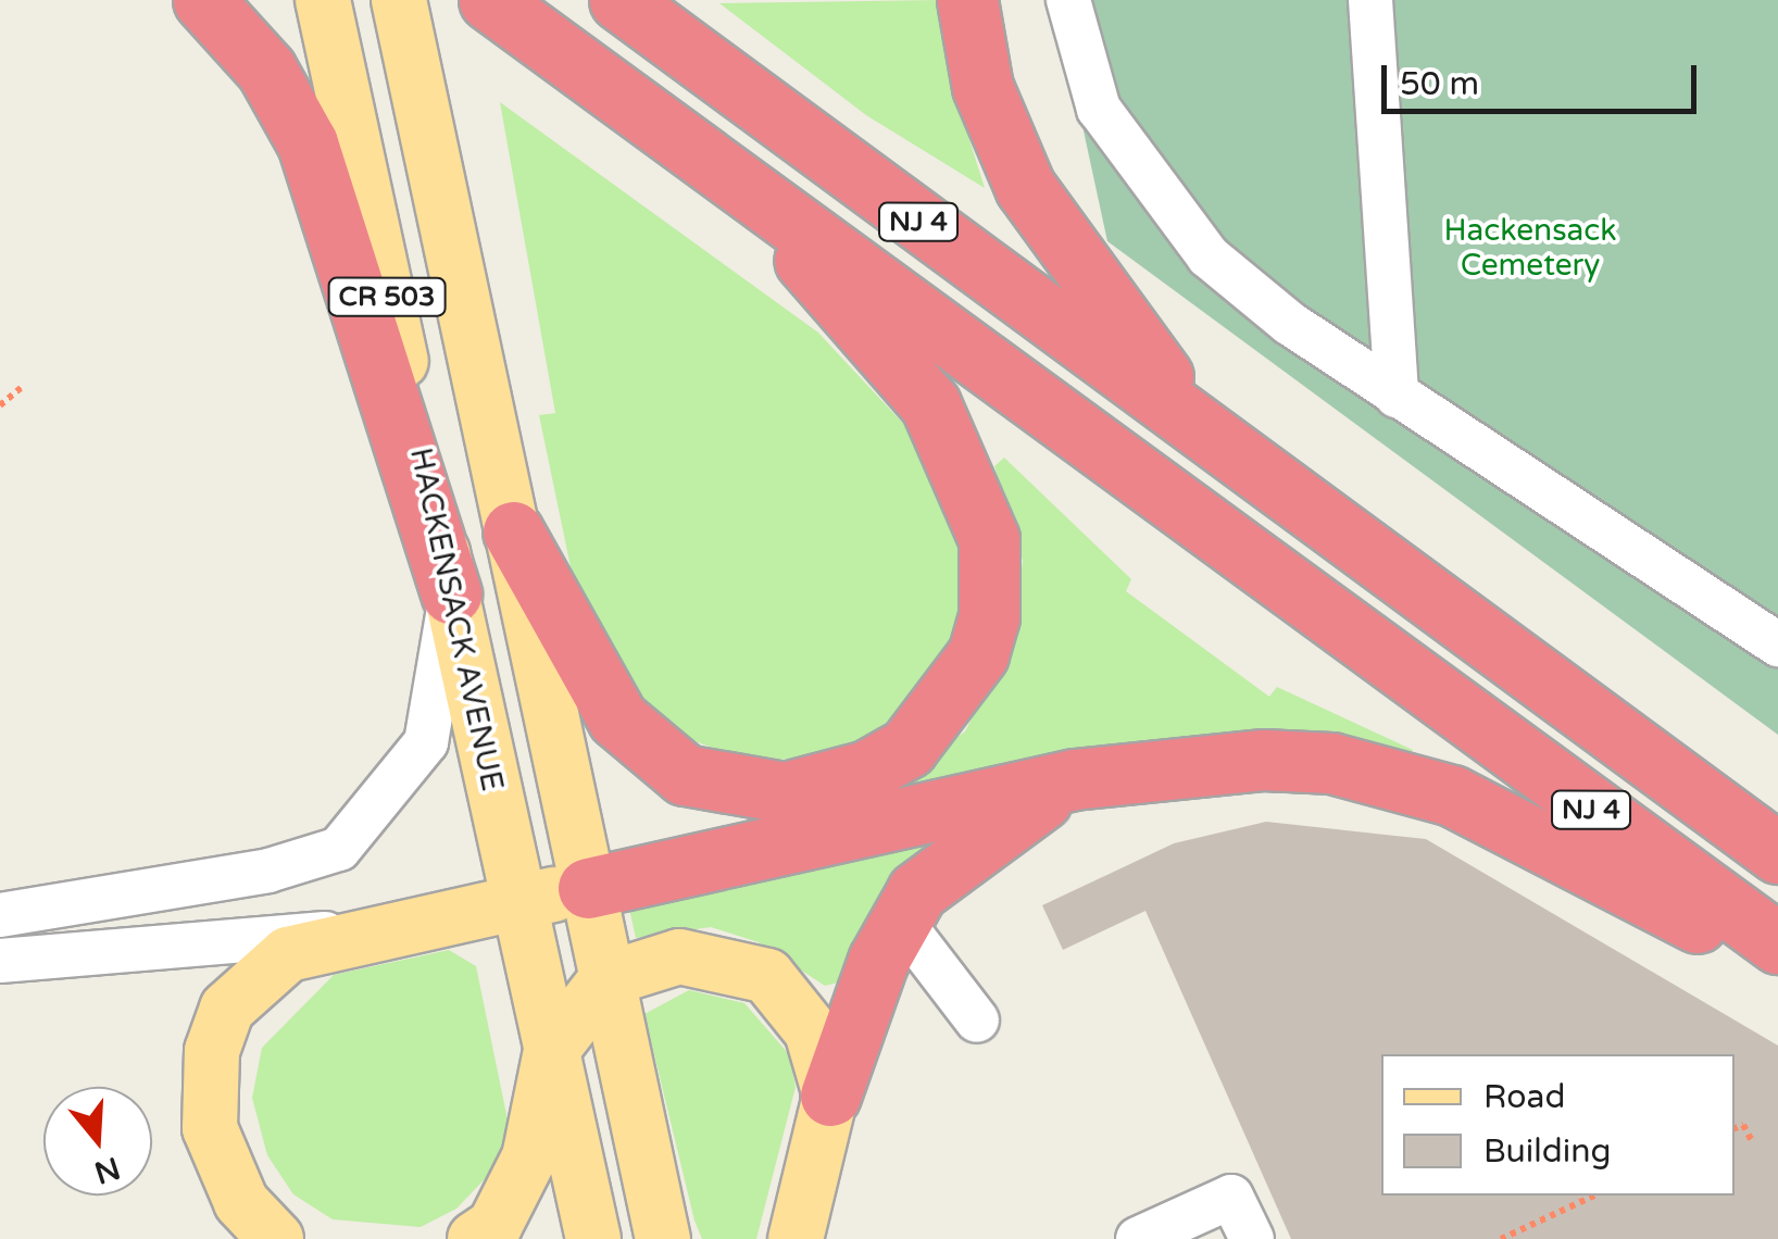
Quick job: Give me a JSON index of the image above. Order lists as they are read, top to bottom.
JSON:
{
  "streets": {
    "highway": ["NJ 4"],
    "main road": ["CR 503", "HACKENSACK AVENUE"]
  },
  "parks": ["Hackensack Cemetery"],
  "legend": ["Road", "Building"],
  "scale_bar": "50 m",
  "north": "bottom"
}
